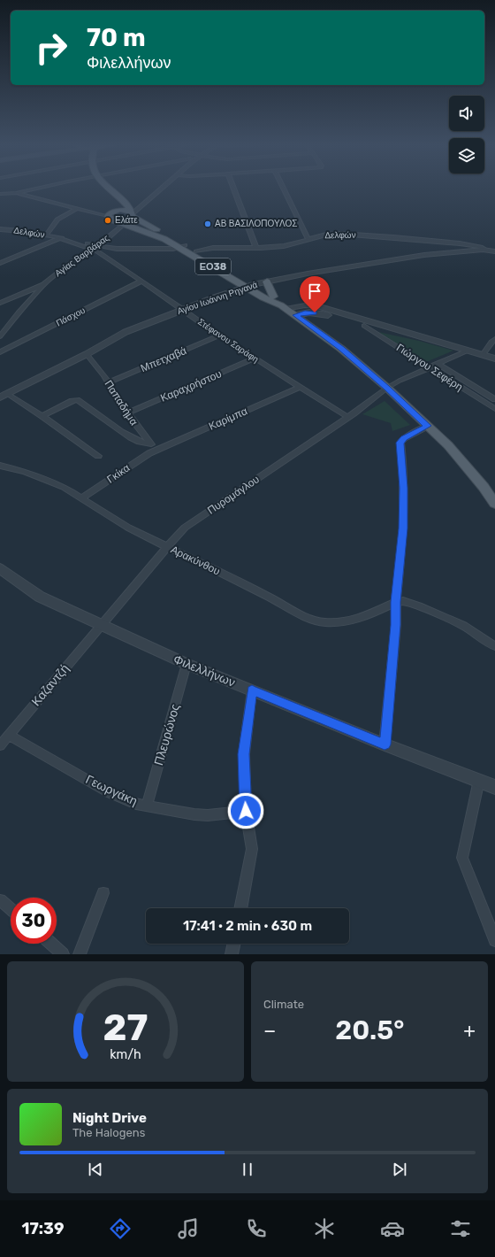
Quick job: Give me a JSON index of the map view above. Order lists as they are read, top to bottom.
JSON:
{
  "streets": {
    "main road": ["ΕΟ38"],
    "street": [
      "Δελφών",
      "Αγίας Βαρβάρας",
      "Αγίου Ιωάννη Ρηγανά",
      "Πάσχου",
      "Στέφανου Σαράφη",
      "Μπετχαβά",
      "Γιώργου Σεφέρη",
      "Καραχρήστου",
      "Παπαδήμα",
      "Καρίμπα",
      "Γκίκα",
      "Πυρομάγλου",
      "Αρακύνθου",
      "Φιλελλήνων",
      "Καζαντζή",
      "Πλευρώνος",
      "Γεωργάκη"
    ]
  },
  "crossings": [
    ["Δελφών", "Αγίας Βαρβάρας"],
    ["Δελφών", "ΕΟ38"],
    ["Δελφών", "Αγίου Ιωάννη Ρηγανά"],
    ["Δελφών", "Στέφανου Σαράφη"],
    ["Αγίας Βαρβάρας", "ΕΟ38"],
    ["Αγίας Βαρβάρας", "Στέφανου Σαράφη"],
    ["ΕΟ38", "Αγίου Ιωάννη Ρηγανά"],
    ["ΕΟ38", "Πυρομάγλου"],
    ["Αγίου Ιωάννη Ρηγανά", "Στέφανου Σαράφη"],
    ["Αγίου Ιωάννη Ρηγανά", "Παπαδήμα"],
    ["Πάσχου", "Στέφανου Σαράφη"],
    ["Στέφανου Σαράφη", "Μπετχαβά"],
    ["Στέφανου Σαράφη", "Καραχρήστου"],
    ["Στέφανου Σαράφη", "Καρίμπα"],
    ["Στέφανου Σαράφη", "Πυρομάγλου"],
    ["Μπετχαβά", "Παπαδήμα"],
    ["Γιώργου Σεφέρη", "Πυρομάγλου"],
    ["Καραχρήστου", "Παπαδήμα"],
    ["Παπαδήμα", "Καρίμπα"],
    ["Παπαδήμα", "Γκίκα"],
    ["Καρίμπα", "Γκίκα"],
    ["Γκίκα", "Αρακύνθου"],
    ["Πυρομάγλου", "Αρακύνθου"],
    ["Πυρομάγλου", "Φιλελλήνων"],
    ["Πυρομάγλου", "Καζαντζή"],
    ["Φιλελλήνων", "Καζαντζή"],
    ["Φιλελλήνων", "Πλευρώνος"],
    ["Καζαντζή", "Γεωργάκη"],
    ["Πλευρώνος", "Γεωργάκη"]
  ],
  "places": ["Ελάτε", "ΑΒ ΒΑΣΙΛΟΠΟΥΛΟΣ"],
  "page": {
    "turn": ["70 m", "Φιλελλήνων"],
    "limit": "30",
    "trip": "17:41 · 2 min · 630 m",
    "tile": "Climate",
    "heat": ["−", "20.5°", "+"],
    "song": ["Night Drive", "The Halogens"],
    "tabs": "17:39",
    "gauge": ["27", "km/h"]
  }
}
